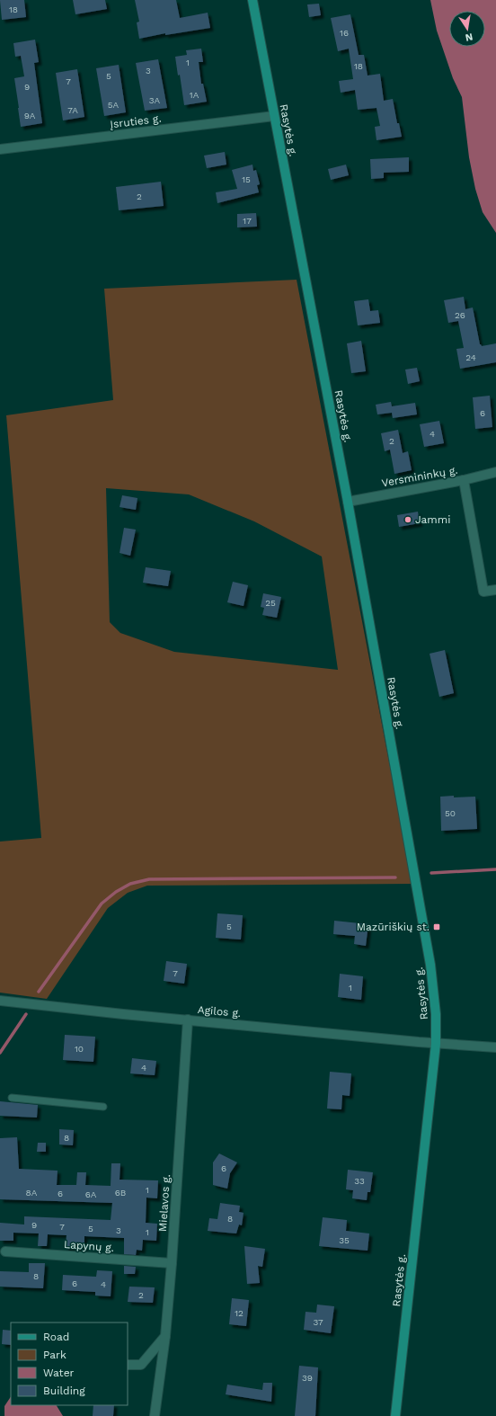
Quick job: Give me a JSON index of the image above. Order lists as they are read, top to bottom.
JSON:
{
  "streets": {
    "main road": ["Rasytės g."],
    "street": [
      "Įsruties g.",
      "Versmininkų g.",
      "Agilos g.",
      "Mielavos g.",
      "Lapynų g."
    ]
  },
  "crossings": [
    ["Įsruties g.", "Rasytės g."],
    ["Rasytės g.", "Versmininkų g."],
    ["Rasytės g.", "Agilos g."],
    ["Agilos g.", "Mielavos g."],
    ["Mielavos g.", "Lapynų g."]
  ],
  "places": {
    "other": ["Jammi"],
    "transit": ["Mazūriškių st."]
  },
  "house_numbers": [
    "18",
    "16",
    "1",
    "18",
    "3",
    "5",
    "7",
    "9",
    "1A",
    "3A",
    "5A",
    "7A",
    "9A",
    "15",
    "2",
    "17",
    "26",
    "24",
    "6",
    "4",
    "2",
    "25",
    "50",
    "5",
    "7",
    "1",
    "10",
    "4",
    "8",
    "6",
    "33",
    "1",
    "8A",
    "6B",
    "6",
    "6A",
    "8",
    "9",
    "7",
    "5",
    "3",
    "1",
    "35",
    "8",
    "6",
    "4",
    "2",
    "12",
    "37",
    "39"
  ],
  "legend": [
    "Road",
    "Park",
    "Water",
    "Building"
  ],
  "north": "bottom"
}
